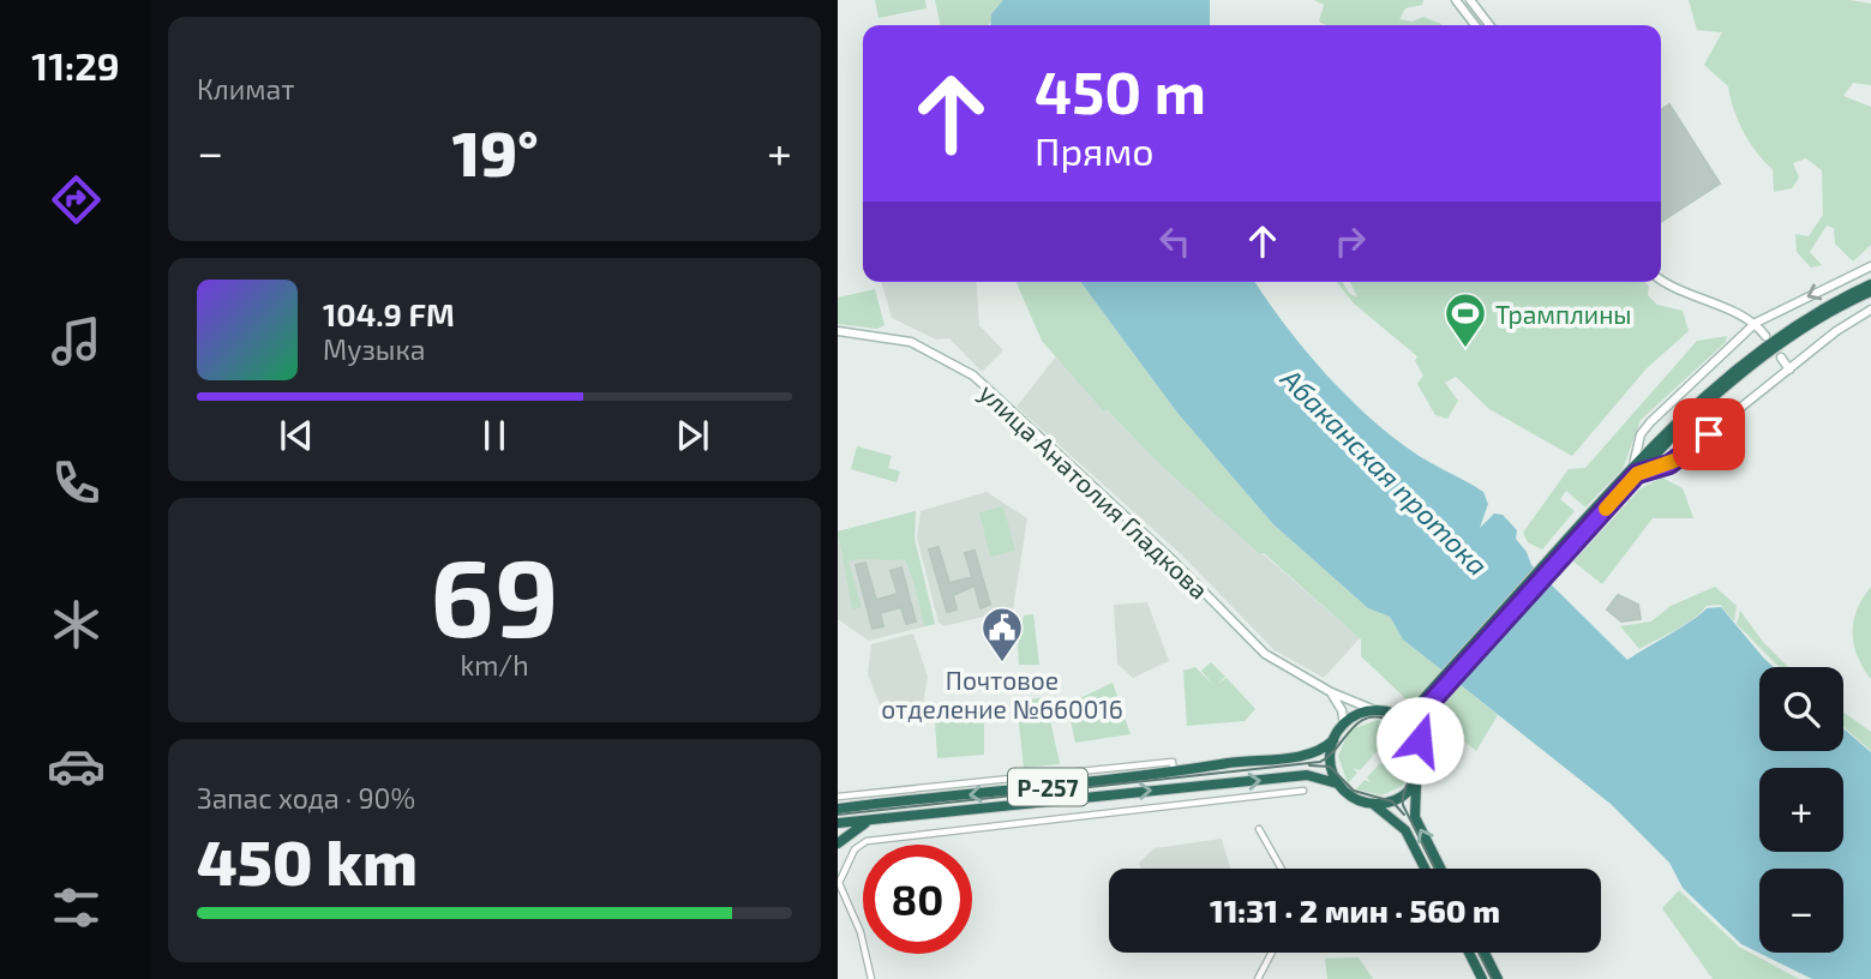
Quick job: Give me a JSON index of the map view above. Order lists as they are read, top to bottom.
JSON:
{
  "streets": {
    "highway": ["Р-257"],
    "main road": ["улица Анатолия Гладкова"]
  },
  "crossings": [
    ["улица Анатолия Гладкова", "Р-257"]
  ],
  "water": ["Абаканская протока"],
  "places": {
    "sports": ["Трамплины"],
    "public building": ["Почтовое отделение №660016"]
  },
  "page": {
    "tabs": "11:29",
    "tile": [
      "Климат",
      ["69", "km/h"],
      ["Запас хода · 90%", "450 km"]
    ],
    "turn": ["450 m", "Прямо"],
    "heat": ["−", "19°", "+"],
    "song": ["104.9 FM", "Музыка"],
    "map_buttons": ["+", "−"],
    "limit": "80",
    "trip": "11:31 · 2 мин · 560 m"
  }
}
